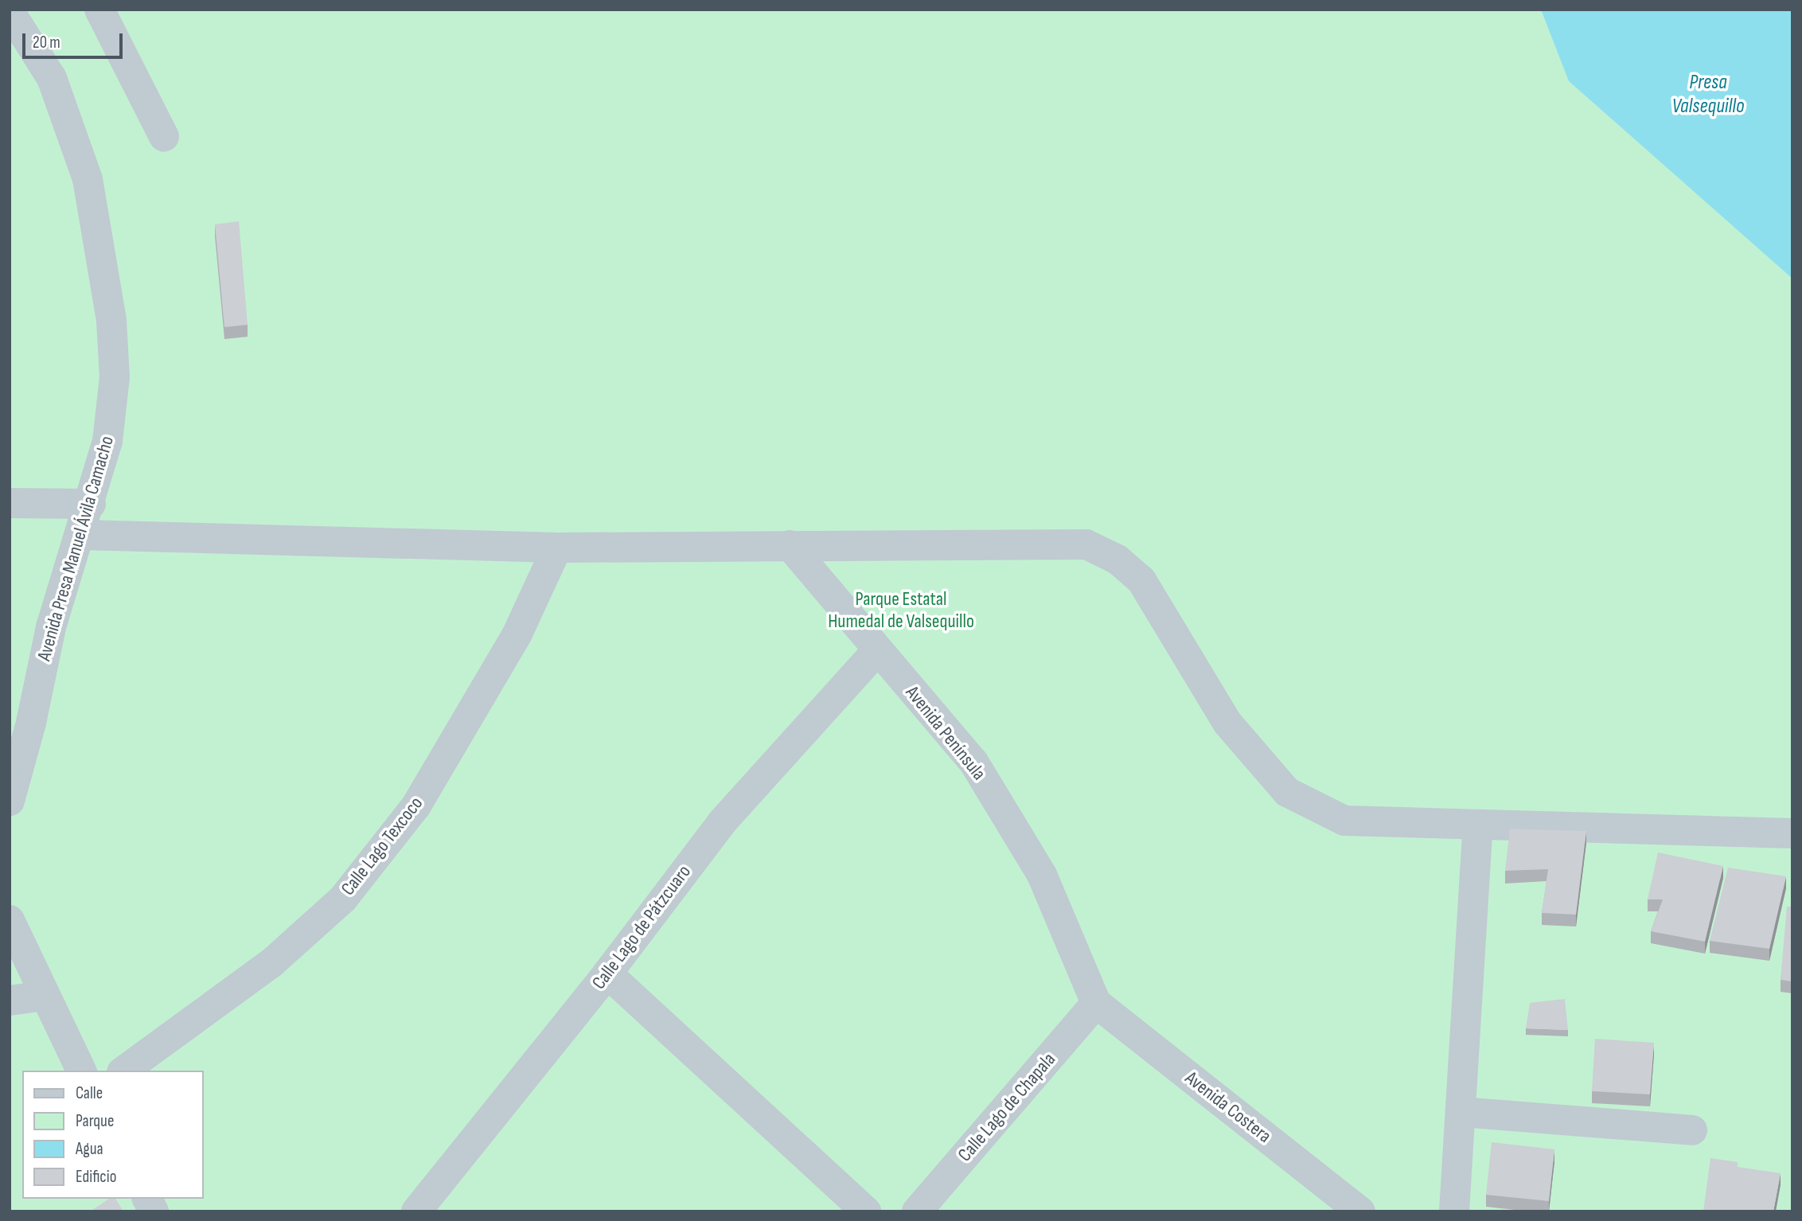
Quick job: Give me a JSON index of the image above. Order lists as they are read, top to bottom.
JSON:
{
  "streets": {
    "street": [
      "Avenida Presa Manuel Ávila Camacho",
      "Avenida Península",
      "Calle Lago Texcoco",
      "Calle Lago de Pátzcuaro",
      "Calle Lago de Chapala",
      "Avenida Costera"
    ]
  },
  "crossings": [
    ["Avenida Península", "Calle Lago de Pátzcuaro"],
    ["Avenida Península", "Calle Lago de Chapala"],
    ["Avenida Península", "Avenida Costera"],
    ["Calle Lago de Chapala", "Avenida Costera"]
  ],
  "water": ["Presa Valsequillo"],
  "parks": ["Parque Estatal Humedal de Valsequillo"],
  "legend": [
    "Calle",
    "Parque",
    "Agua",
    "Edificio"
  ],
  "scale_bar": "20 m"
}
